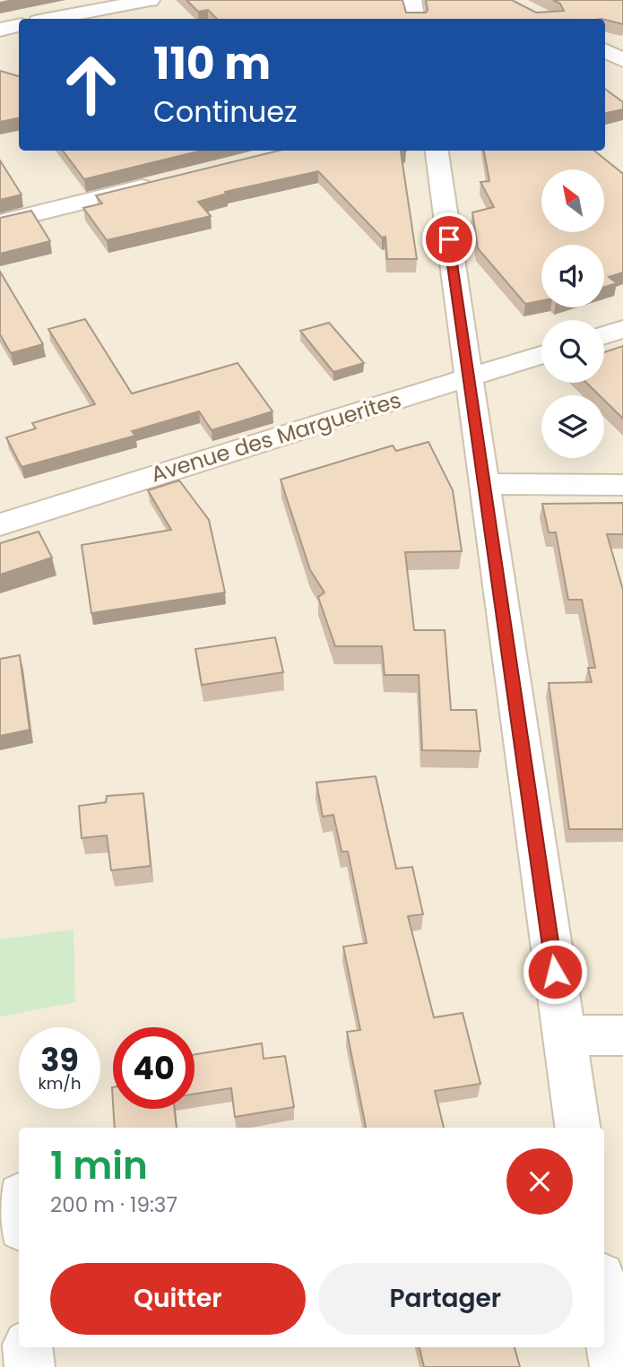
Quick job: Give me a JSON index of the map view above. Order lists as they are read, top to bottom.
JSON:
{
  "streets": {
    "street": ["Avenue des Marguerites"]
  },
  "north": "top left",
  "page": {
    "turn": ["110 m", "Continuez"],
    "speed": "39 km/h",
    "limit": "40",
    "heading": ["1 min", "200 m · 19:37"],
    "buttons": ["Quitter", "Partager"]
  }
}
